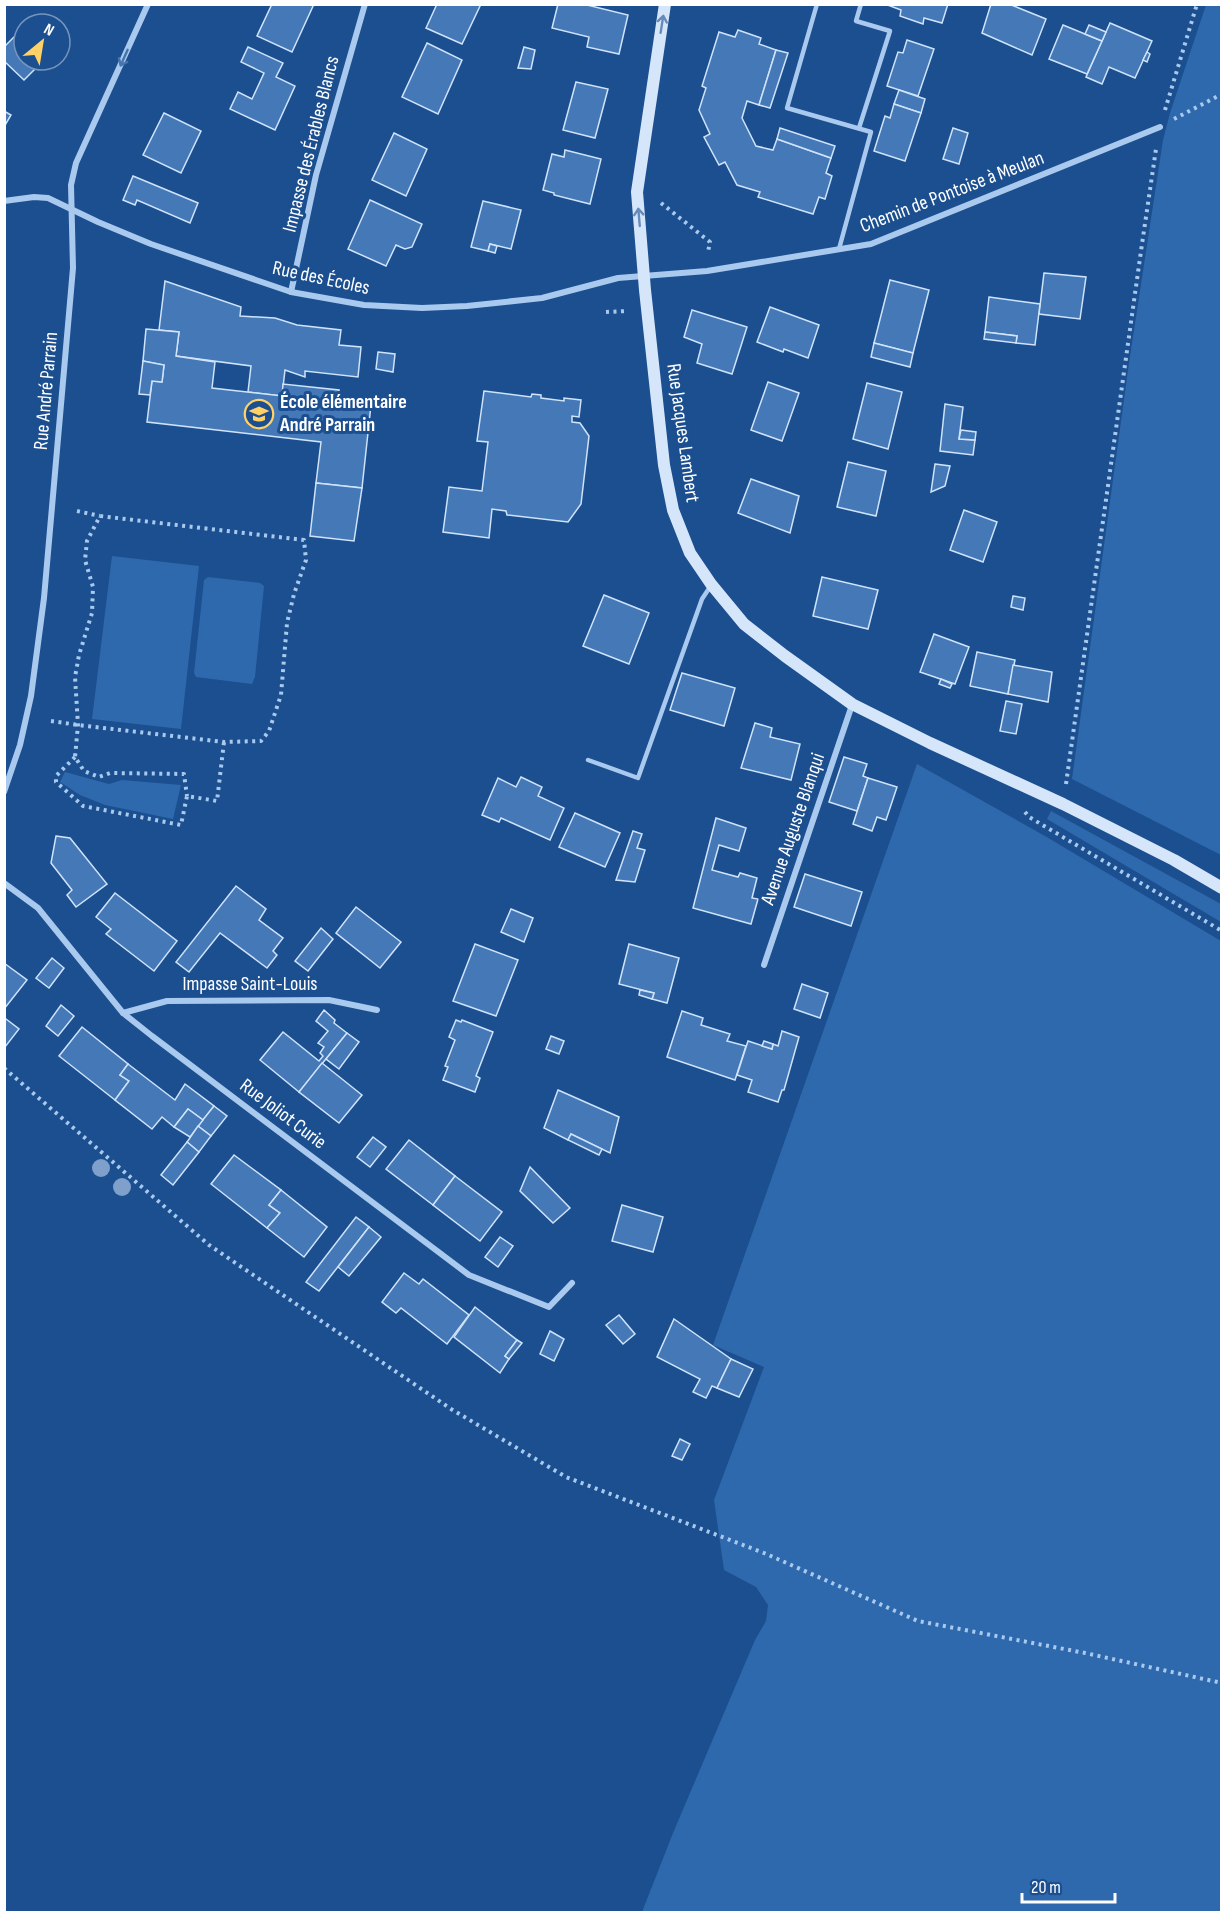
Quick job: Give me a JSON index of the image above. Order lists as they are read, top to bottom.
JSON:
{
  "streets": {
    "street": [
      "Impasse des Érables Blancs",
      "Chemin de Pontoise à Meulan",
      "Rue des Écoles",
      "Rue André Parrain",
      "Rue Jacques Lambert",
      "Avenue Auguste Blanqui",
      "Impasse Saint-Louis",
      "Rue Joliot Curie"
    ]
  },
  "crossings": [
    ["Impasse des Érables Blancs", "Rue des Écoles"],
    ["Chemin de Pontoise à Meulan", "Rue des Écoles"],
    ["Chemin de Pontoise à Meulan", "Rue Jacques Lambert"],
    ["Rue des Écoles", "Rue André Parrain"],
    ["Rue des Écoles", "Rue Jacques Lambert"],
    ["Rue Jacques Lambert", "Avenue Auguste Blanqui"],
    ["Impasse Saint-Louis", "Rue Joliot Curie"]
  ],
  "places": {
    "school or university": ["École élémentaire André Parrain"]
  },
  "scale_bar": "20 m",
  "north": "top right"
}
